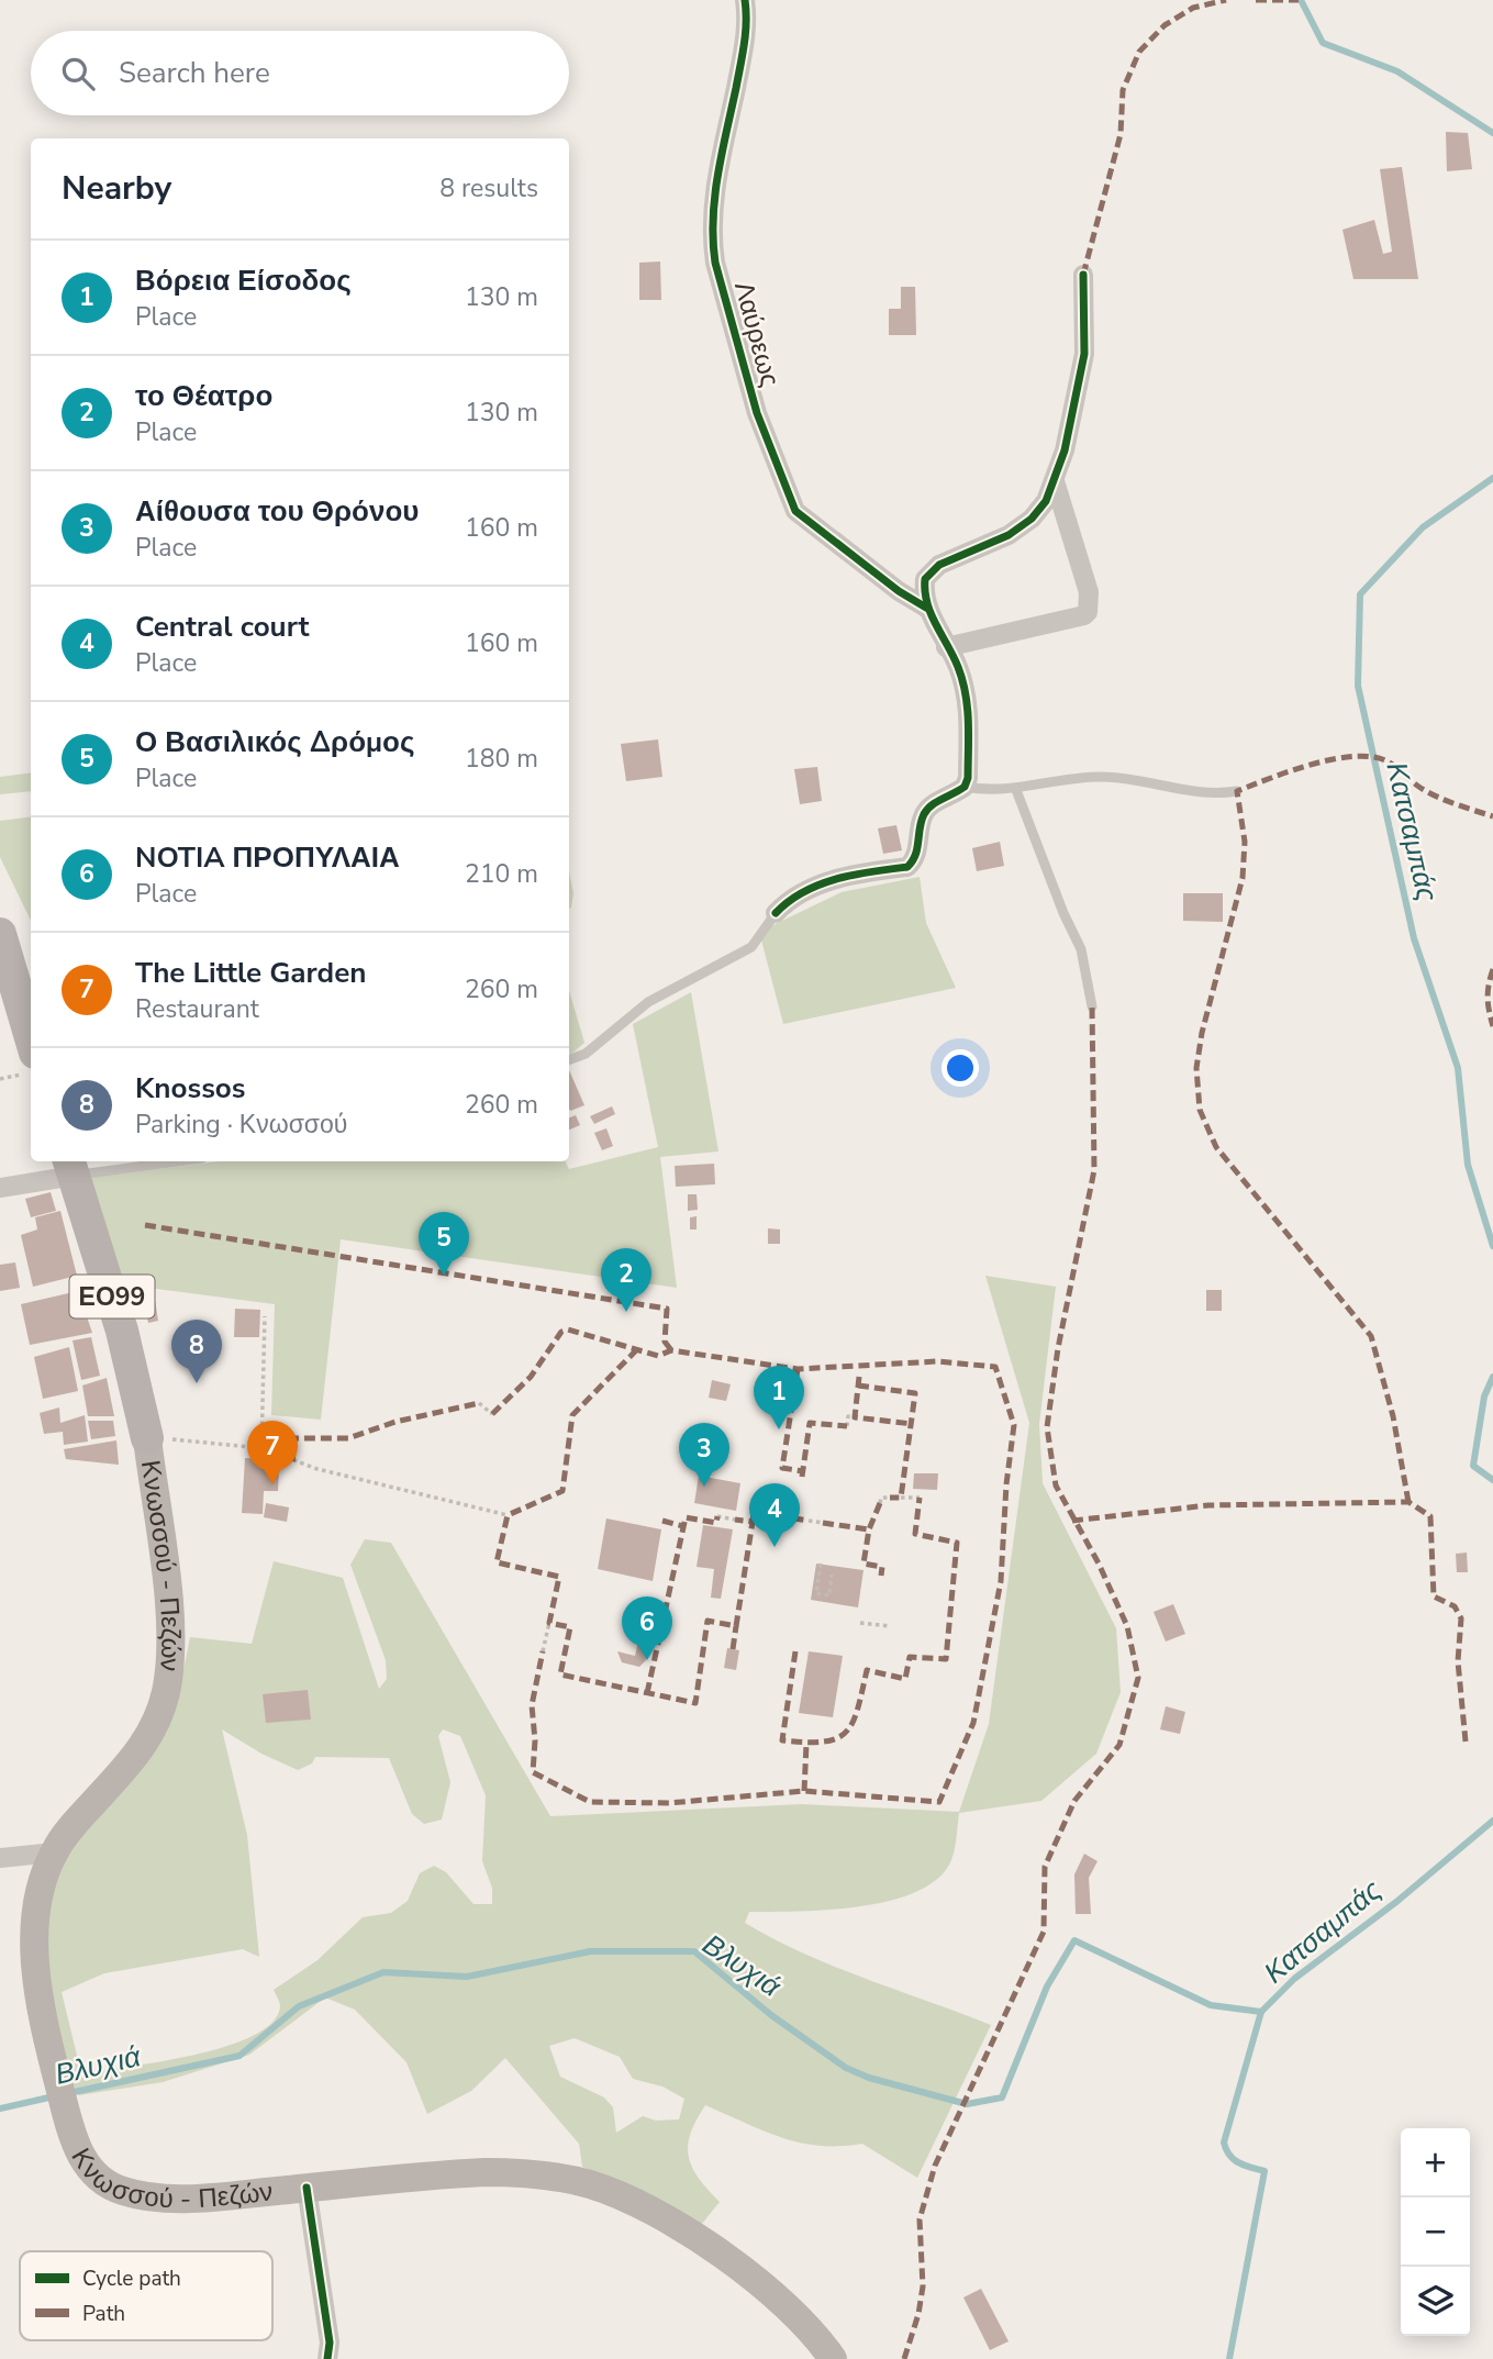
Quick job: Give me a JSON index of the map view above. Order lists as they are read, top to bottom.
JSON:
{
  "streets": {
    "main road": ["ΕΟ99", "Κνωσσού - Πεζών"],
    "street": ["Λαύρεως"]
  },
  "crossings": [
    ["ΕΟ99", "Κνωσσού - Πεζών"]
  ],
  "water": ["Κατσαμπάς", "Βλυχιά"],
  "legend": ["Cycle path", "Path"],
  "page": {
    "search": "Search here",
    "heading": ["Nearby", "8 results"],
    "list": [
      {
        "mark": "1",
        "name": "Βόρεια Είσοδος",
        "note": "Place",
        "value": "130 m"
      },
      {
        "mark": "2",
        "name": "το Θέατρο",
        "note": "Place",
        "value": "130 m"
      },
      {
        "mark": "3",
        "name": "Αίθουσα του Θρόνου",
        "note": "Place",
        "value": "160 m"
      },
      {
        "mark": "4",
        "name": "Central court",
        "note": "Place",
        "value": "160 m"
      },
      {
        "mark": "5",
        "name": "Ο Βασιλικός Δρόμος",
        "note": "Place",
        "value": "180 m"
      },
      {
        "mark": "6",
        "name": "NOTIA ΠΡΟΠΥΛΑΙΑ",
        "note": "Place",
        "value": "210 m"
      },
      {
        "mark": "7",
        "name": "The Little Garden",
        "note": "Restaurant",
        "value": "260 m"
      },
      {
        "mark": "8",
        "name": "Knossos",
        "note": "Parking · Κνωσσού",
        "value": "260 m"
      }
    ],
    "pins": [
      "5",
      "2",
      "8",
      "1",
      "7",
      "3",
      "4",
      "6"
    ],
    "map_buttons": ["+", "−"]
  }
}
